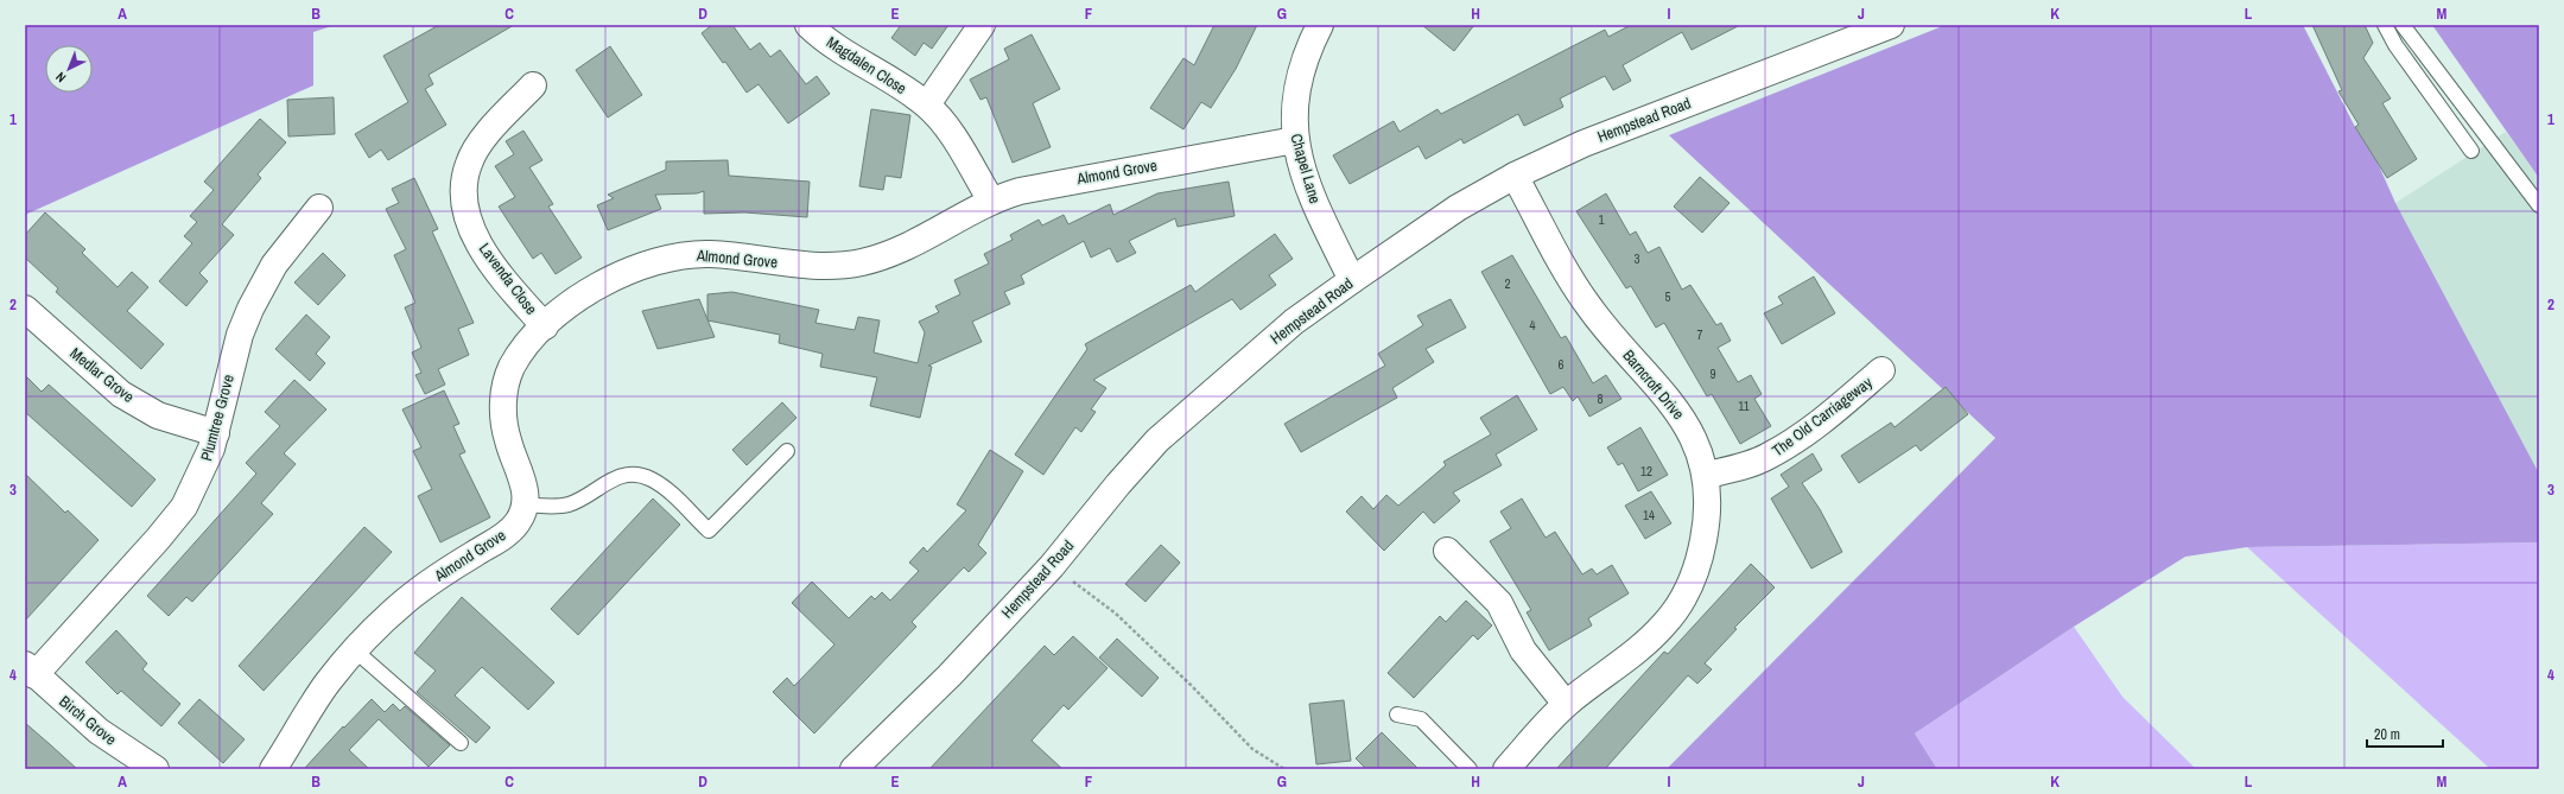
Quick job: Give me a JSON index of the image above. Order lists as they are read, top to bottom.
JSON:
{
  "streets": {
    "street": [
      "Magdalen Close",
      "Hempstead Road",
      "Chapel Lane",
      "Almond Grove",
      "Lavenda Close",
      "Medlar Grove",
      "Barncroft Drive",
      "The Old Carriageway",
      "Plumtree Grove",
      "Birch Grove"
    ]
  },
  "crossings": [
    ["Magdalen Close", "Almond Grove"],
    ["Hempstead Road", "Chapel Lane"],
    ["Hempstead Road", "Barncroft Drive"],
    ["Chapel Lane", "Almond Grove"],
    ["Almond Grove", "Lavenda Close"],
    ["Medlar Grove", "Plumtree Grove"],
    ["Barncroft Drive", "The Old Carriageway"],
    ["Plumtree Grove", "Birch Grove"]
  ],
  "house_numbers": [
    "1",
    "3",
    "2",
    "5",
    "4",
    "7",
    "6",
    "9",
    "8",
    "11",
    "12",
    "14"
  ],
  "scale_bar": "20 m",
  "north": "bottom left",
  "grid": {
    "columns": [
      "A",
      "B",
      "C",
      "D",
      "E",
      "F",
      "G",
      "H",
      "I",
      "J",
      "K",
      "L",
      "M"
    ],
    "rows": [
      "1",
      "2",
      "3",
      "4"
    ]
  }
}
